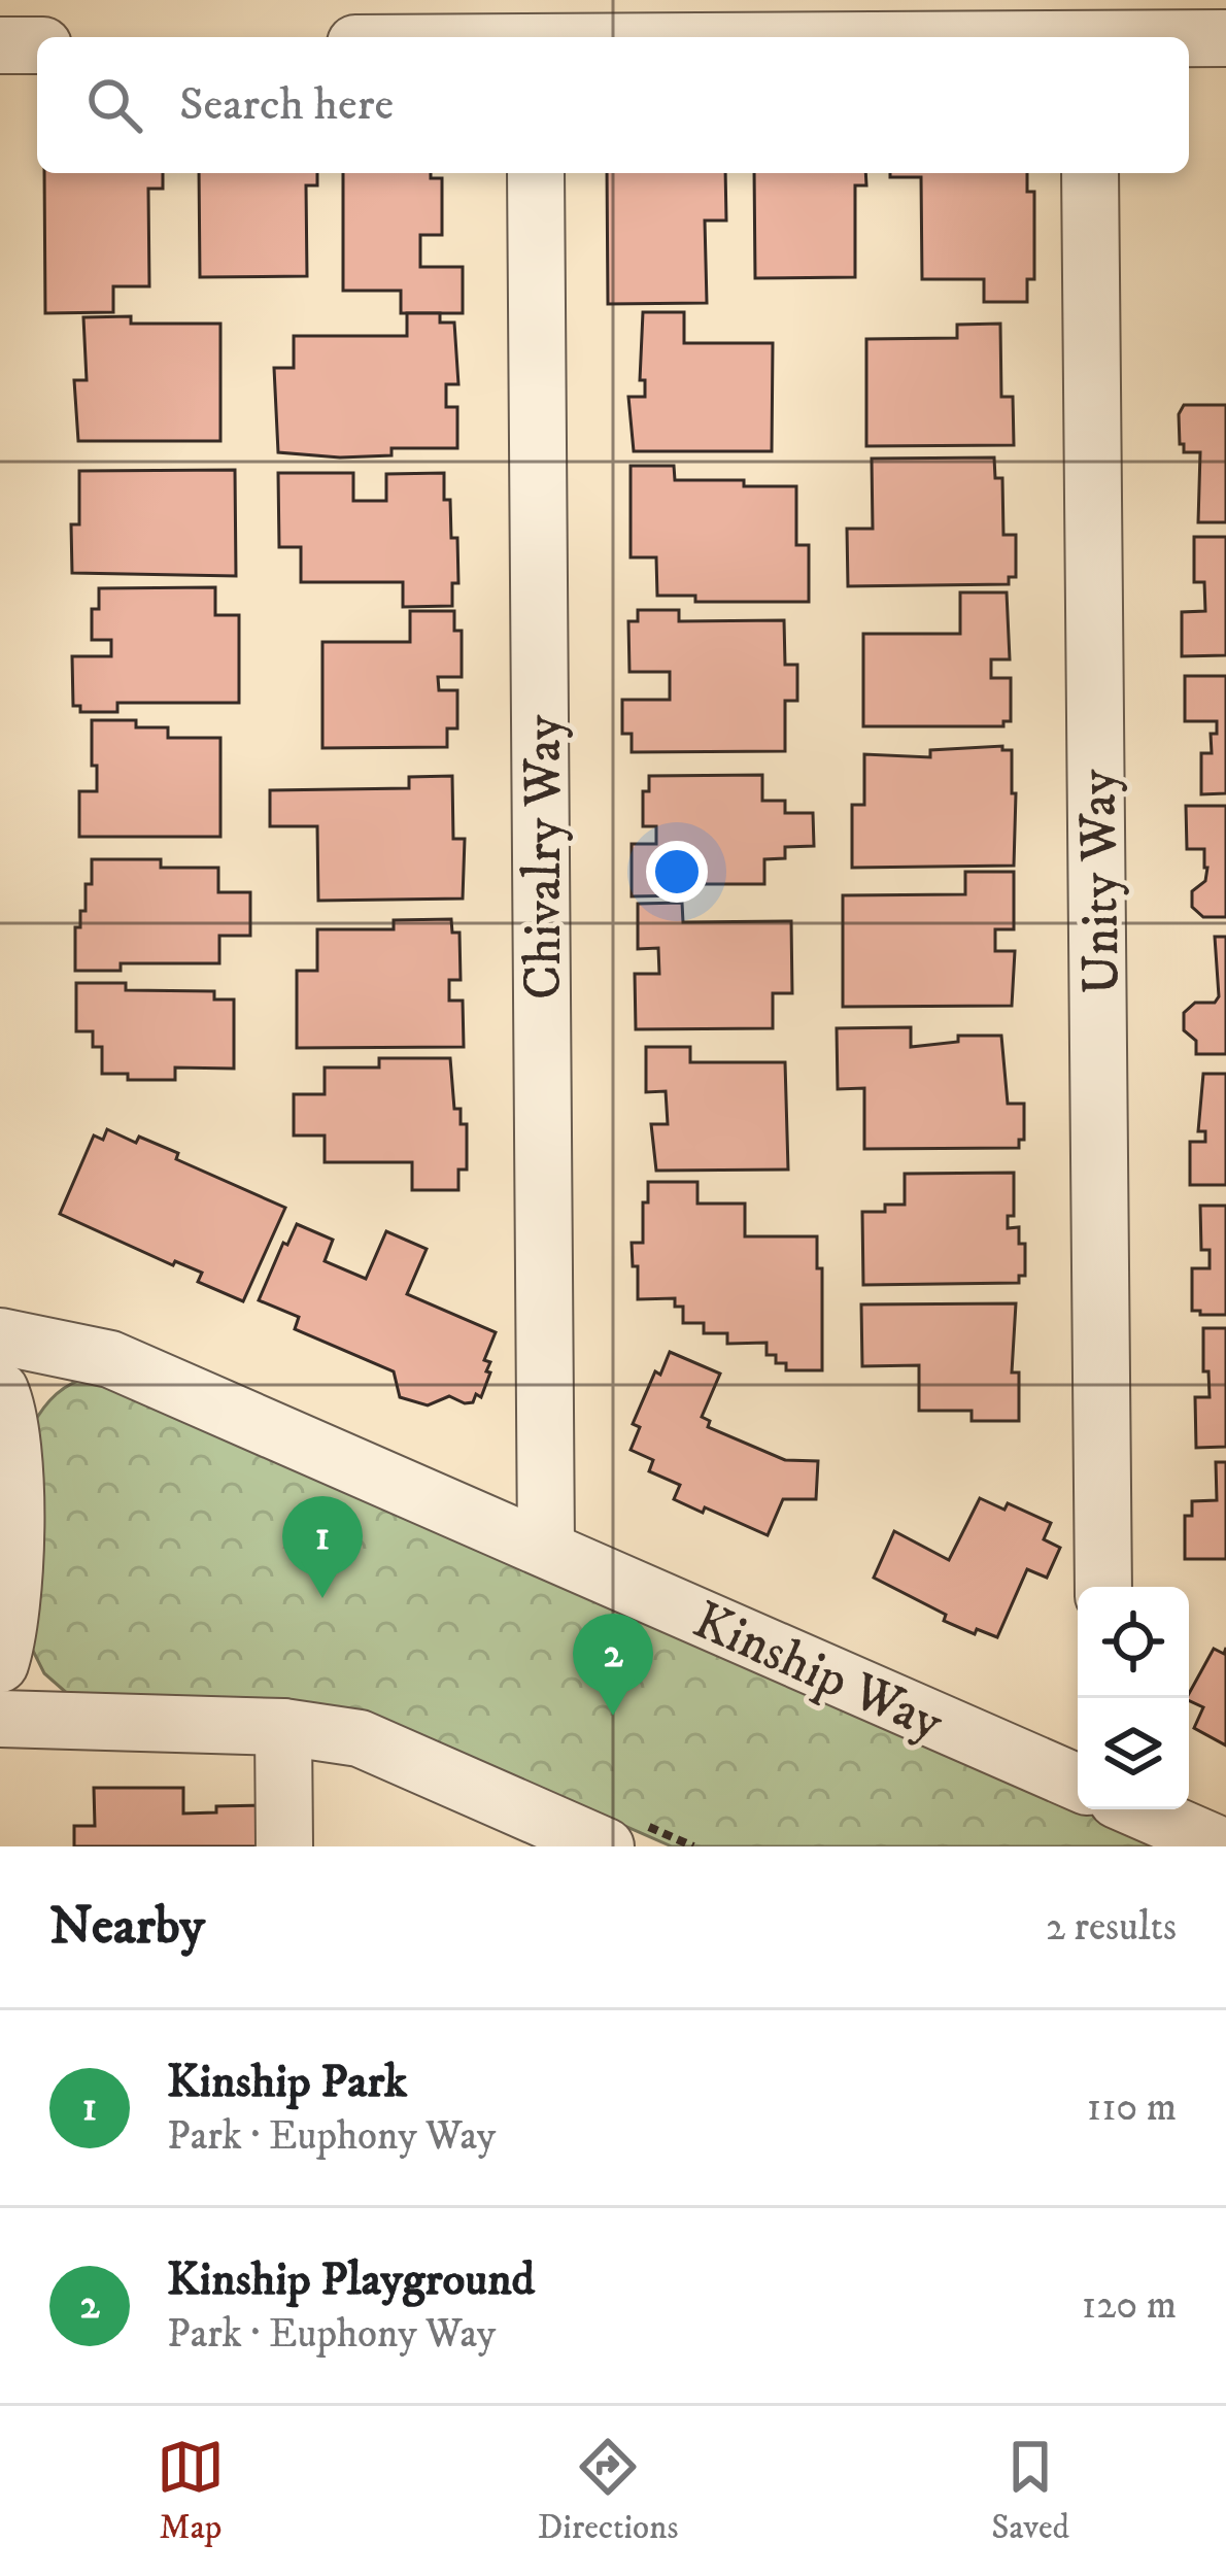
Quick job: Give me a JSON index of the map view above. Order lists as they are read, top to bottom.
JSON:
{
  "streets": {
    "street": ["Chivalry Way", "Unity Way", "Kinship Way"]
  },
  "crossings": [
    ["Chivalry Way", "Kinship Way"]
  ],
  "page": {
    "search": "Search here",
    "pins": ["1", "2"],
    "heading": ["Nearby", "2 results"],
    "list": [
      {
        "mark": "1",
        "name": "Kinship Park",
        "note": "Park · Euphony Way",
        "value": "110 m"
      },
      {
        "mark": "2",
        "name": "Kinship Playground",
        "note": "Park · Euphony Way",
        "value": "120 m"
      }
    ],
    "nav": ["Map", "Directions", "Saved"]
  }
}
